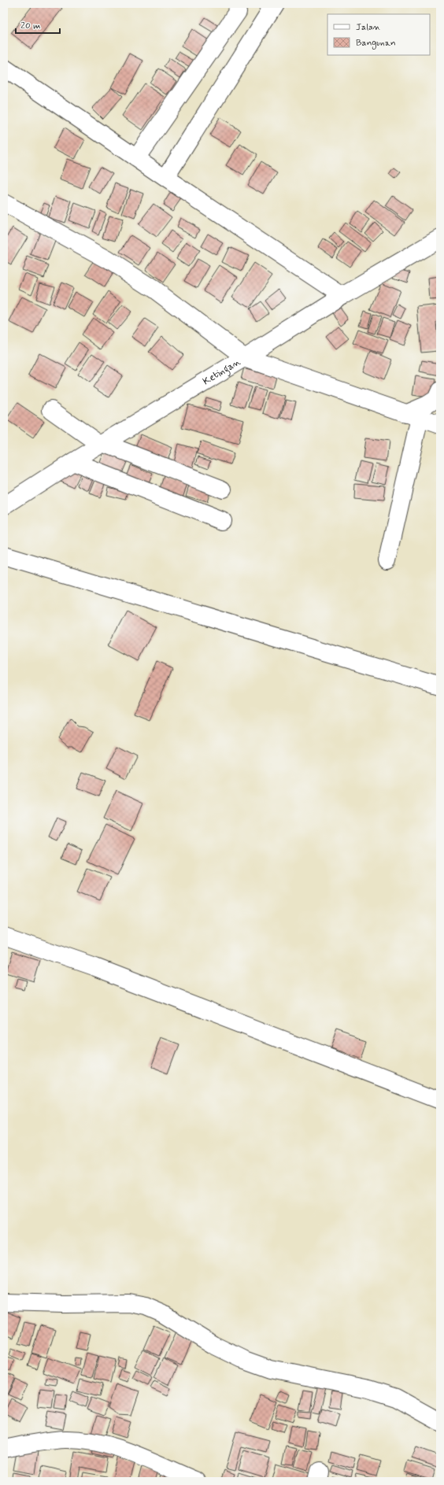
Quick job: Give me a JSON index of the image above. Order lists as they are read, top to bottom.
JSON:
{
  "streets": {
    "street": ["Ketingan"]
  },
  "legend": ["Jalan", "Bangunan"],
  "scale_bar": "20 m"
}
